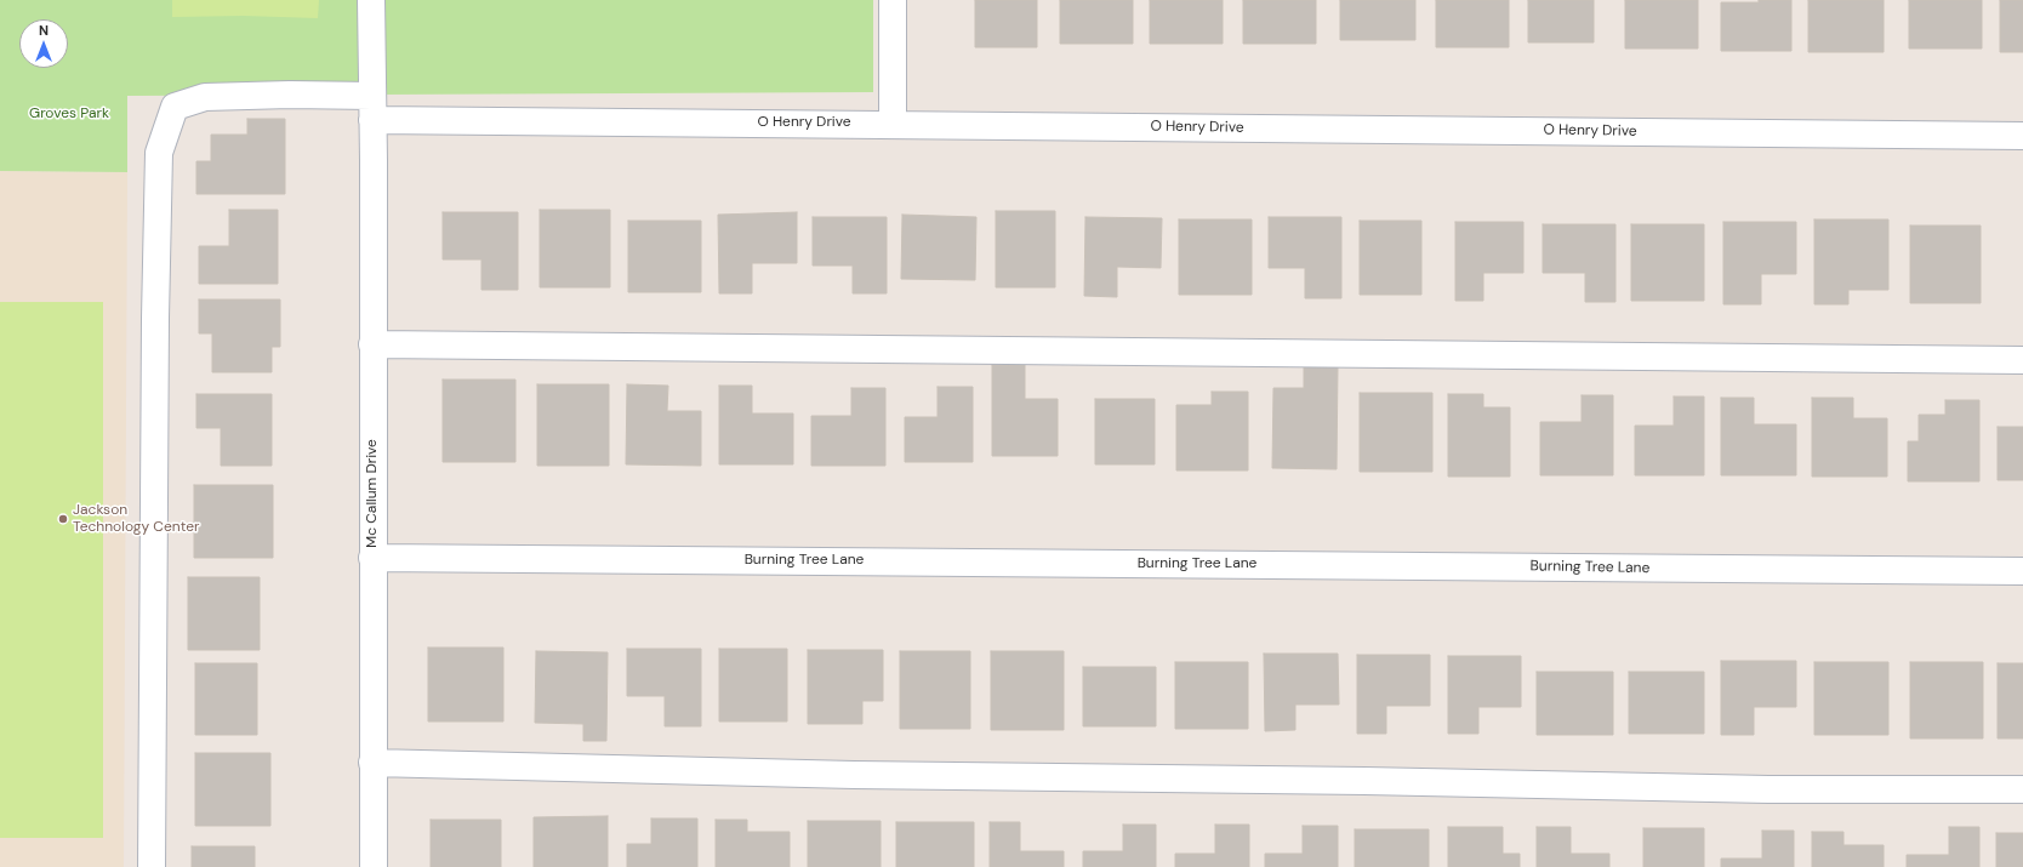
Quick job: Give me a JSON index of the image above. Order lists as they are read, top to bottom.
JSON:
{
  "streets": {
    "street": ["O Henry Drive", "Mc Callum Drive", "Burning Tree Lane"]
  },
  "crossings": [
    ["O Henry Drive", "Mc Callum Drive"],
    ["Mc Callum Drive", "Burning Tree Lane"]
  ],
  "parks": ["Groves Park"],
  "places": ["Jackson Technology Center"],
  "north": "top"
}
